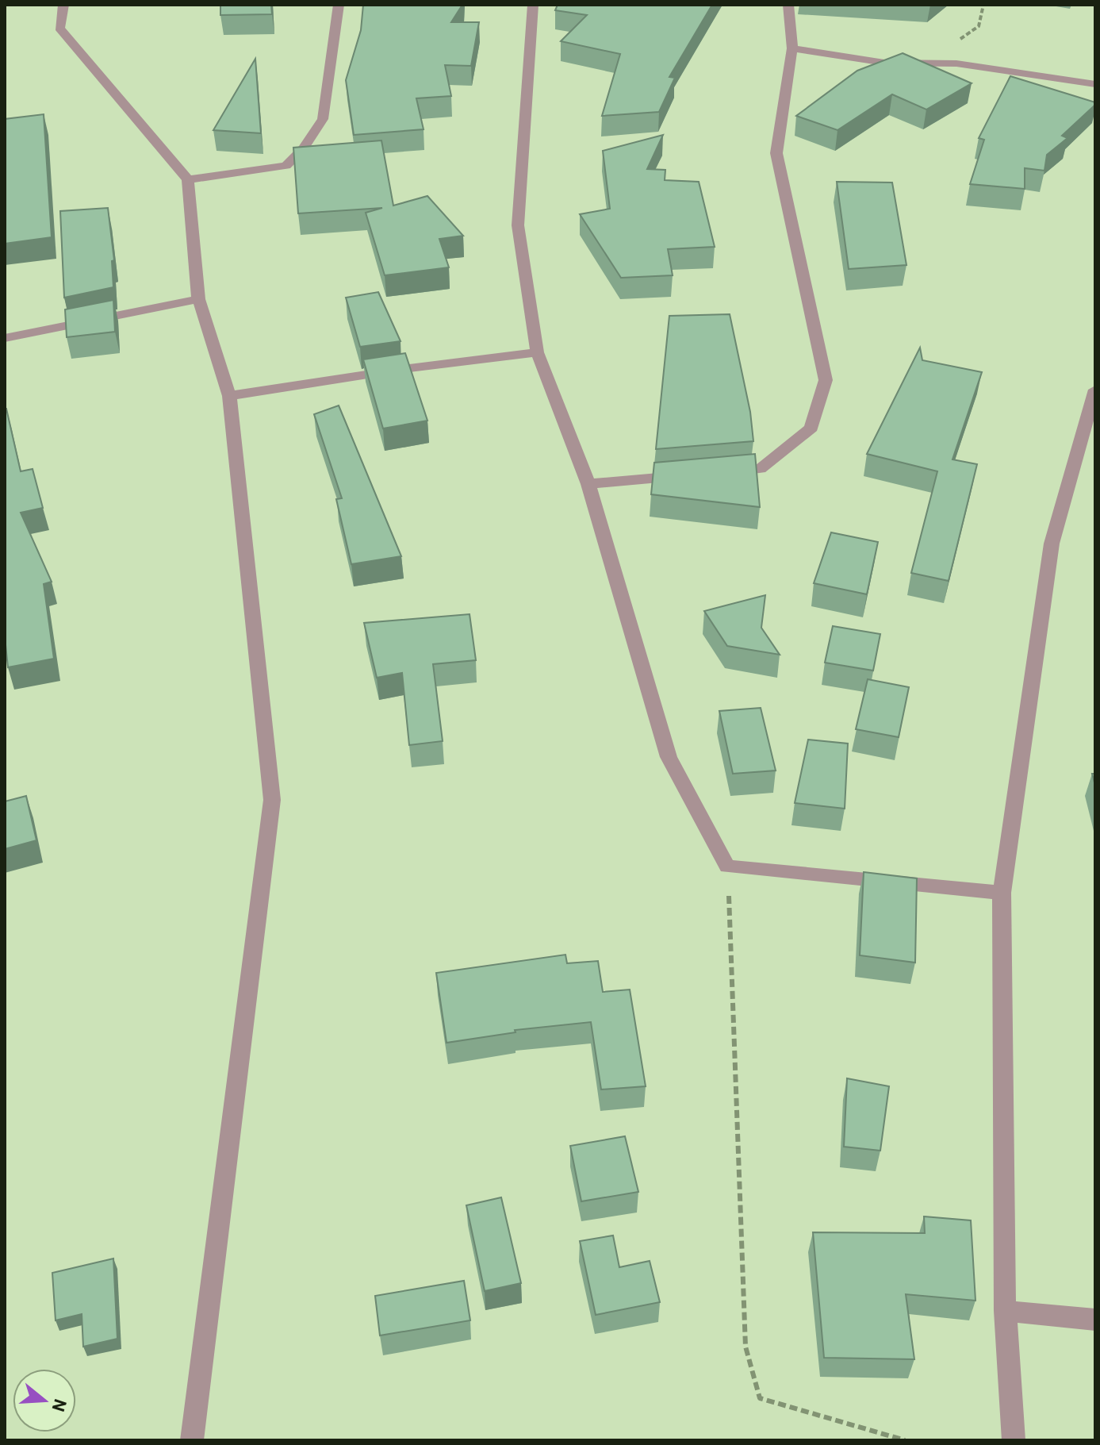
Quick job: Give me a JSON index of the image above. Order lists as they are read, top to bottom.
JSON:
{
  "north": "right"
}
